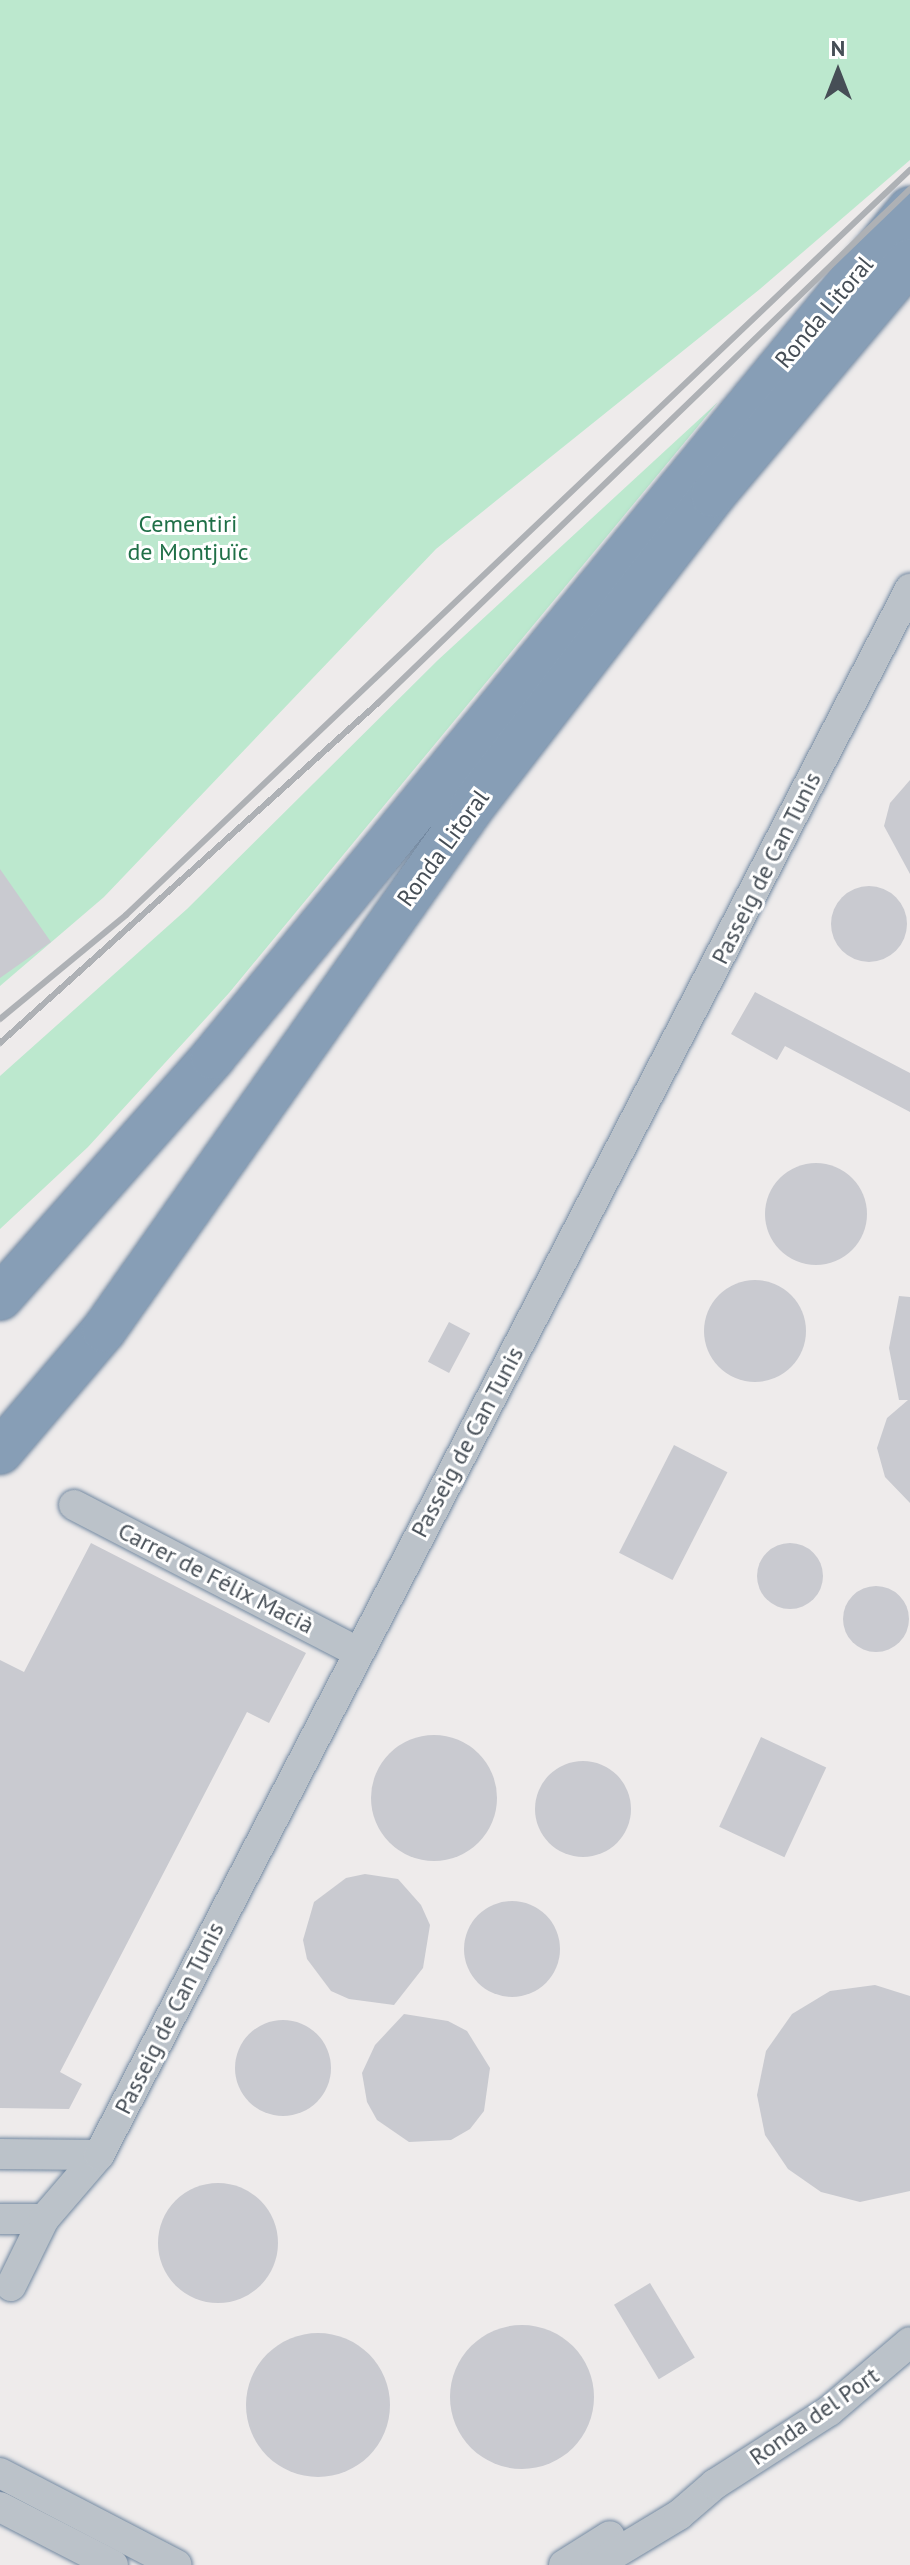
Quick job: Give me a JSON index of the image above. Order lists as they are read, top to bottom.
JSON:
{
  "streets": {
    "highway": ["Ronda Litoral"],
    "street": ["Passeig de Can Tunis", "Carrer de Félix Macià", "Ronda del Port"]
  },
  "crossings": [
    ["Passeig de Can Tunis", "Carrer de Félix Macià"]
  ],
  "parks": ["Cementiri de Montjuïc"],
  "north": "top"
}
